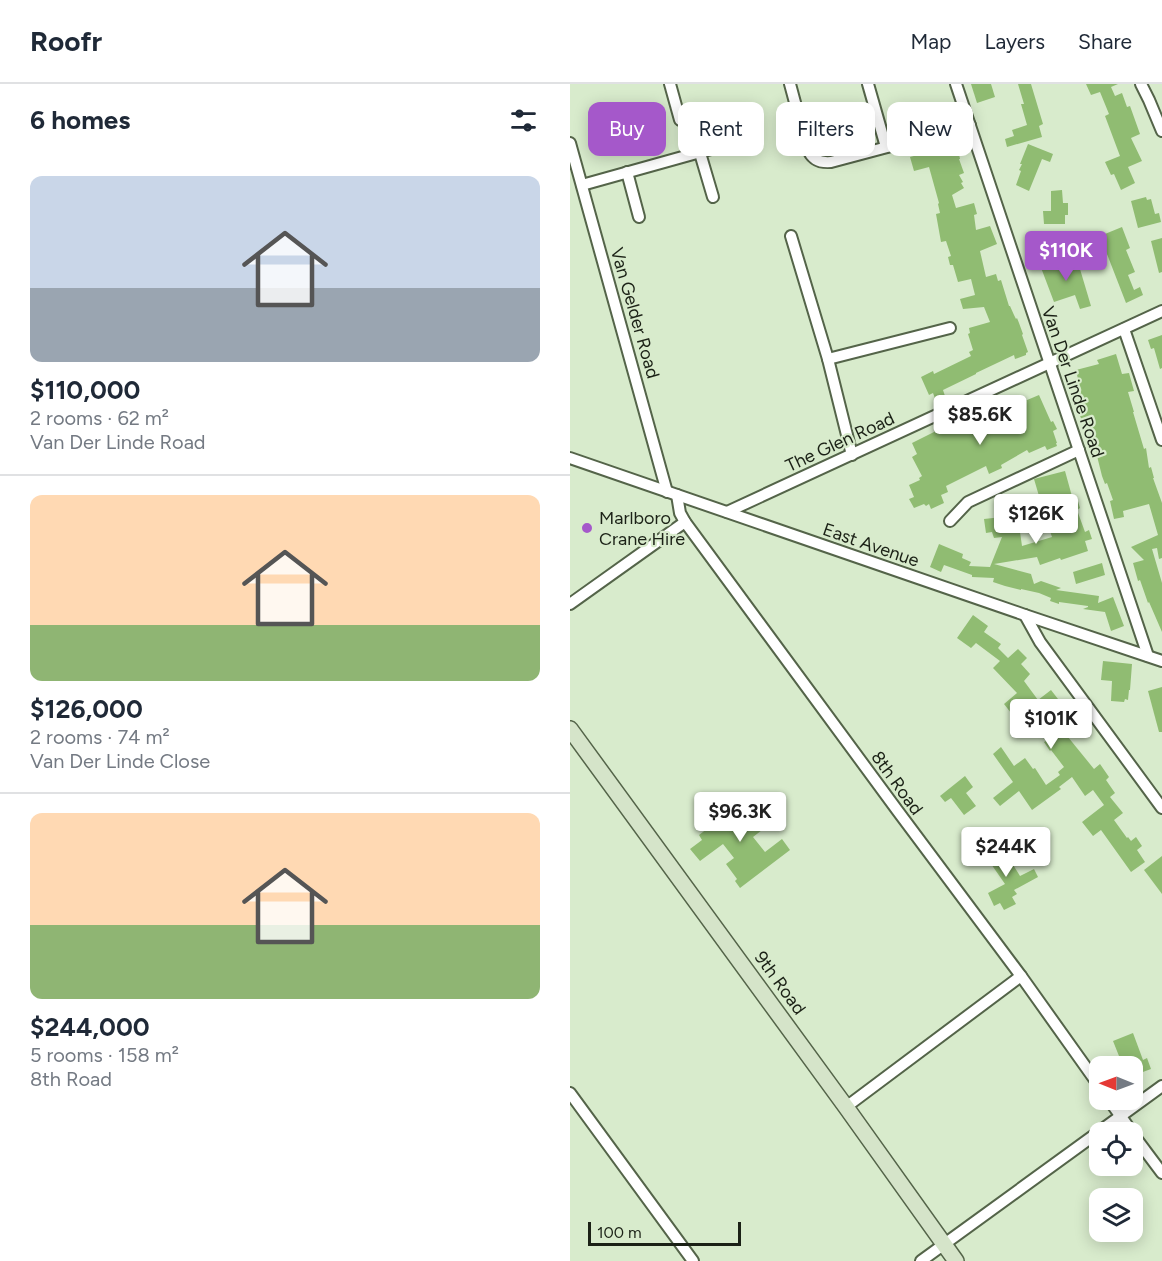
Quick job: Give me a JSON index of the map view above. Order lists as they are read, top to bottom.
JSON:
{
  "streets": {
    "main road": ["9th Road"],
    "street": [
      "Van Gelder Road",
      "Van Der Linde Road",
      "The Glen Road",
      "East Avenue",
      "8th Road"
    ]
  },
  "crossings": [
    ["Van Gelder Road", "East Avenue"],
    ["Van Gelder Road", "8th Road"],
    ["Van Der Linde Road", "The Glen Road"],
    ["Van Der Linde Road", "East Avenue"],
    ["The Glen Road", "East Avenue"],
    ["East Avenue", "8th Road"]
  ],
  "places": ["Marlboro Crane Hire"],
  "scale_bar": "100 m",
  "north": "left",
  "page": {
    "header": "Roofr",
    "nav": ["Map", "Layers", "Share"],
    "heading": "6 homes",
    "chip": [
      "Buy",
      "Rent",
      "Filters",
      "New"
    ],
    "list": [
      {
        "name": "$110,000",
        "note": "2 rooms · 62 m² · Van Der Linde Road"
      },
      {
        "name": "$126,000",
        "note": "2 rooms · 74 m² · Van Der Linde Close"
      },
      {
        "name": "$244,000",
        "note": "5 rooms · 158 m² · 8th Road"
      }
    ],
    "price": [
      "$110K",
      "$85.6K",
      "$126K",
      "$101K",
      "$96.3K",
      "$244K"
    ],
    "scale": "100 m"
  }
}
